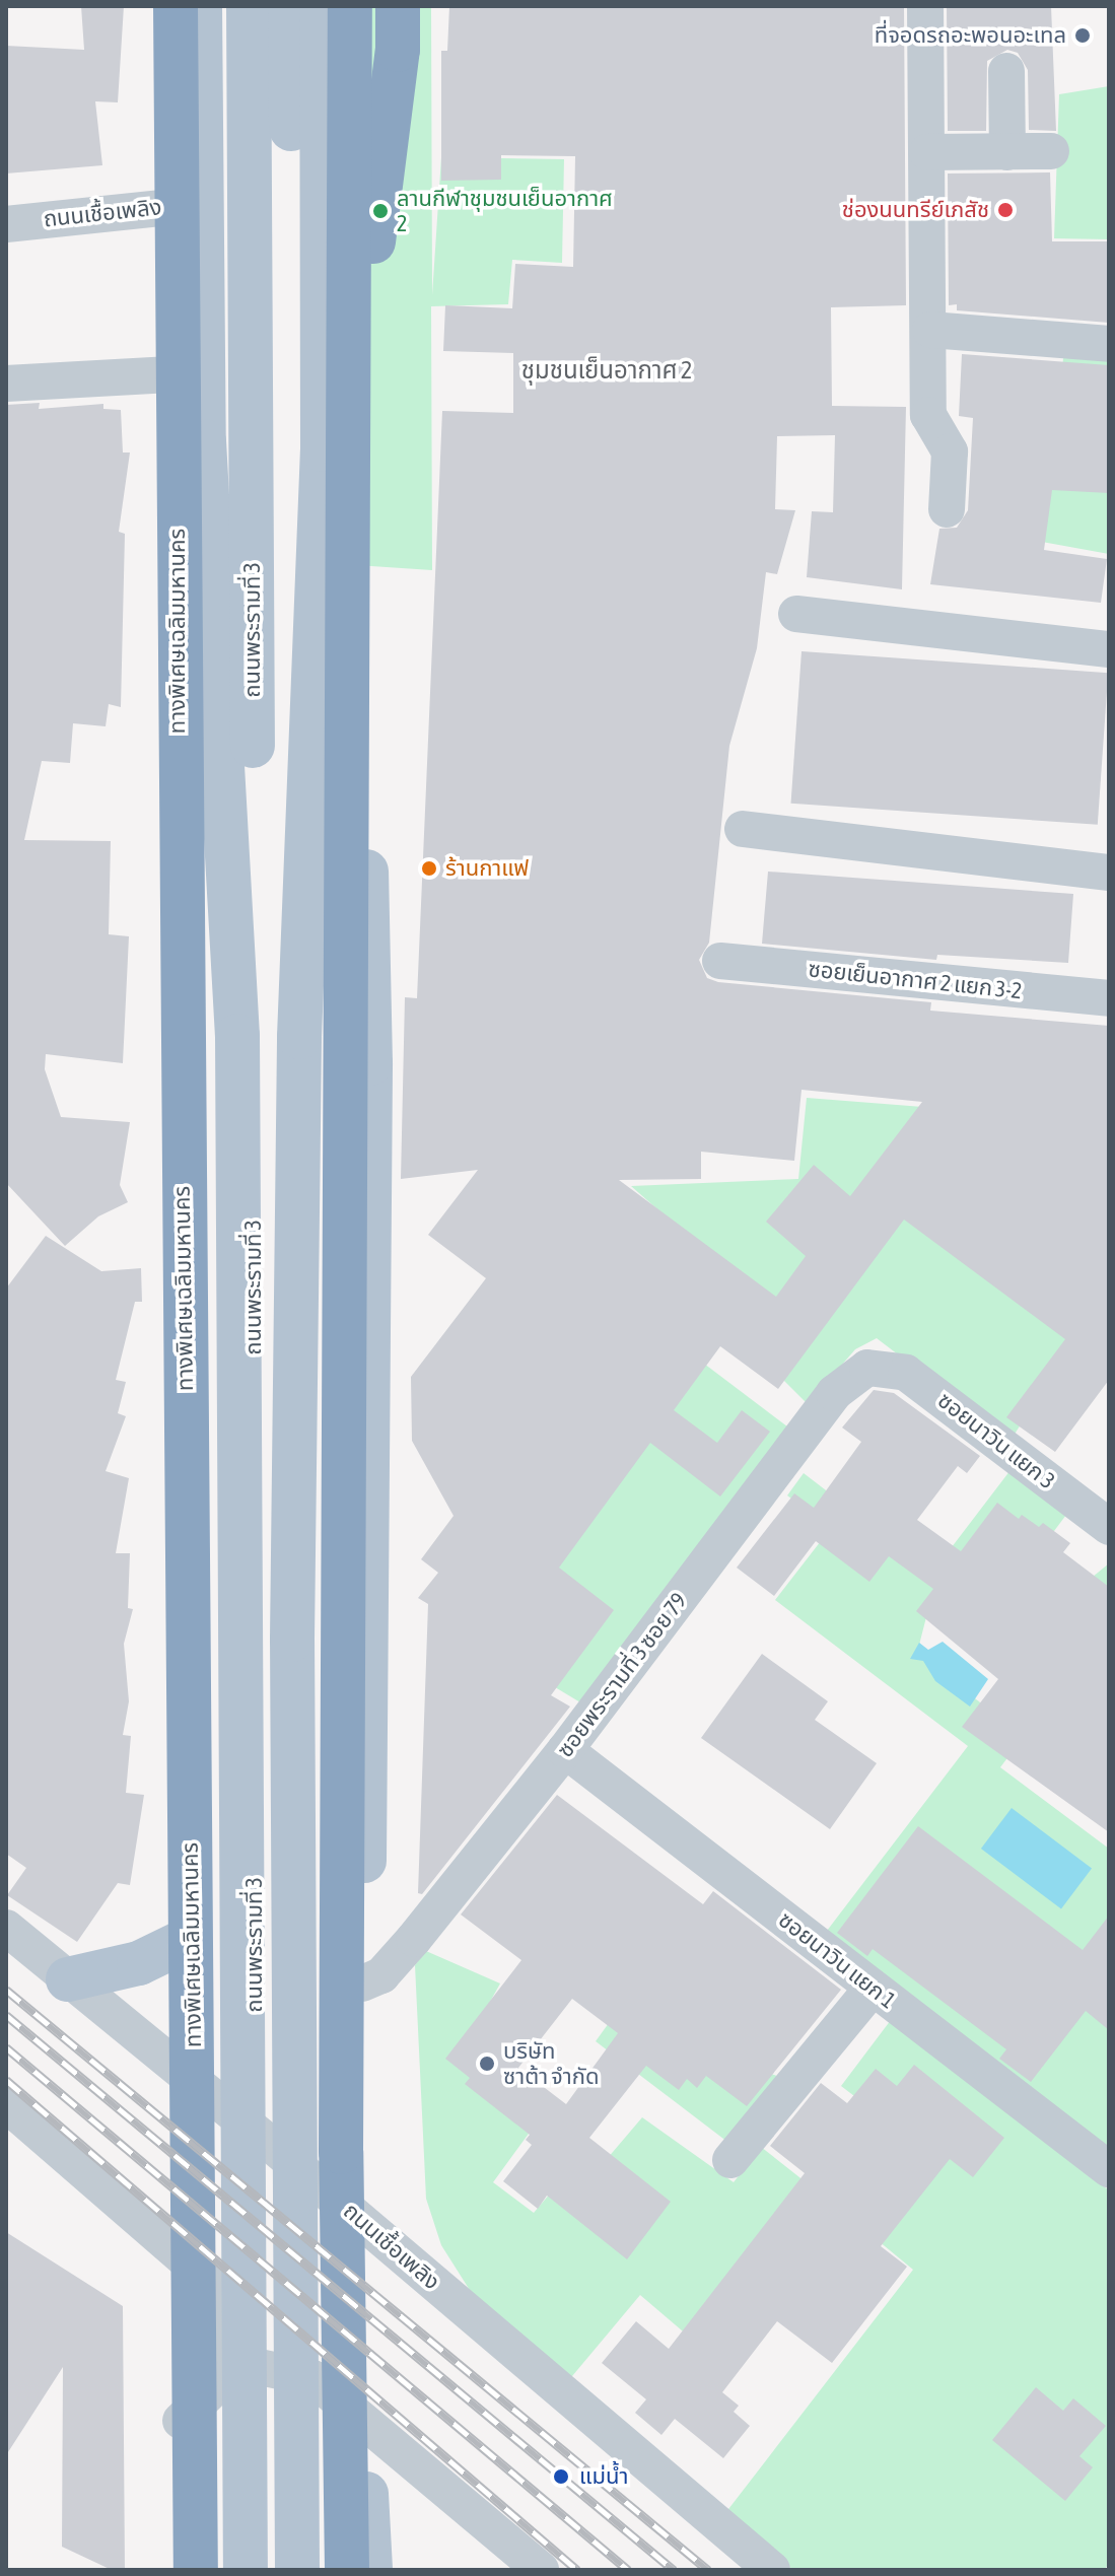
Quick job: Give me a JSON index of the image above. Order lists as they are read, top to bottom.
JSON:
{
  "streets": {
    "highway": ["ทางพิเศษเฉลิมมหานคร"],
    "main road": ["ถนนพระรามที่ 3"],
    "street": [
      "ถนนเชื้อเพลิง",
      "ซอยเย็นอากาศ 2 แยก 3-2",
      "ซอยนาวิน แยก 3",
      "ซอยพระรามที่ 3 ซอย 79",
      "ซอยนาวิน แยก 1"
    ]
  },
  "crossings": [
    ["ถนนเชื้อเพลิง", "ถนนพระรามที่ 3"],
    ["ถนนพระรามที่ 3", "ซอยพระรามที่ 3 ซอย 79"],
    ["ซอยนาวิน แยก 3", "ซอยพระรามที่ 3 ซอย 79"],
    ["ซอยพระรามที่ 3 ซอย 79", "ซอยนาวิน แยก 1"]
  ],
  "districts": ["ชุมชนเย็นอากาศ 2"],
  "places": [
    "ที่จอดรถอะพอนอะเทล",
    "ช่องนนทรีย์เภสัช",
    "ลานกีฬาชุมชนเย็นอากาศ 2",
    "ร้านกาแฟ",
    "บริษัท ซาต้า จำกัด",
    "แม่น้ำ"
  ]
}
